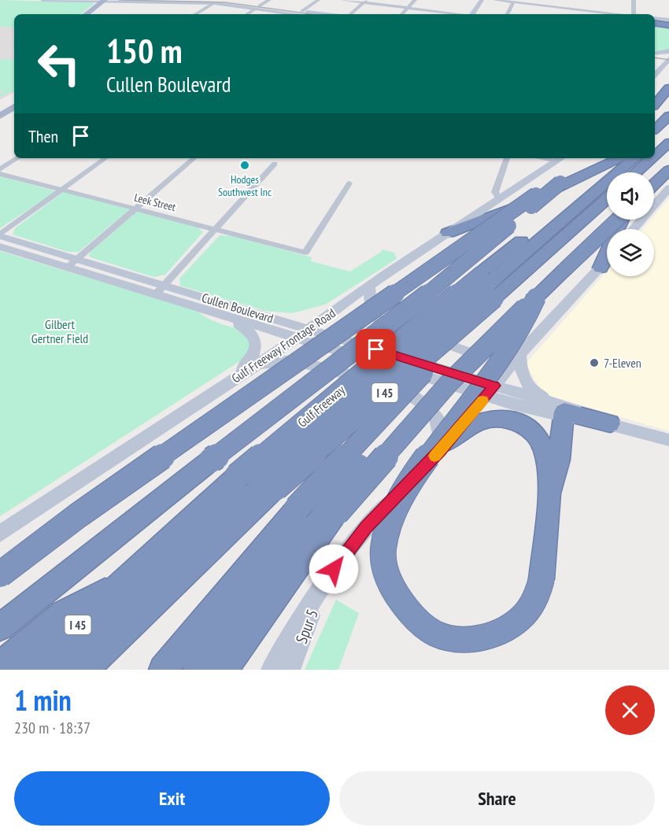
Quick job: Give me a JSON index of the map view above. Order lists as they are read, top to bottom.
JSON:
{
  "streets": {
    "highway": ["I 45", "Gulf Freeway"],
    "main road": ["Cullen Boulevard", "Gulf Freeway Frontage Road", "Spur 5"],
    "street": ["Leek Street"]
  },
  "crossings": [
    ["Cullen Boulevard", "Gulf Freeway Frontage Road"]
  ],
  "parks": ["Gilbert Gertner Field"],
  "places": ["Hodges Southwest Inc", "7-Eleven"],
  "page": {
    "turn": ["150 m", "Cullen Boulevard"],
    "then": "Then",
    "heading": ["1 min", "230 m · 18:37"],
    "buttons": ["Exit", "Share"]
  }
}
